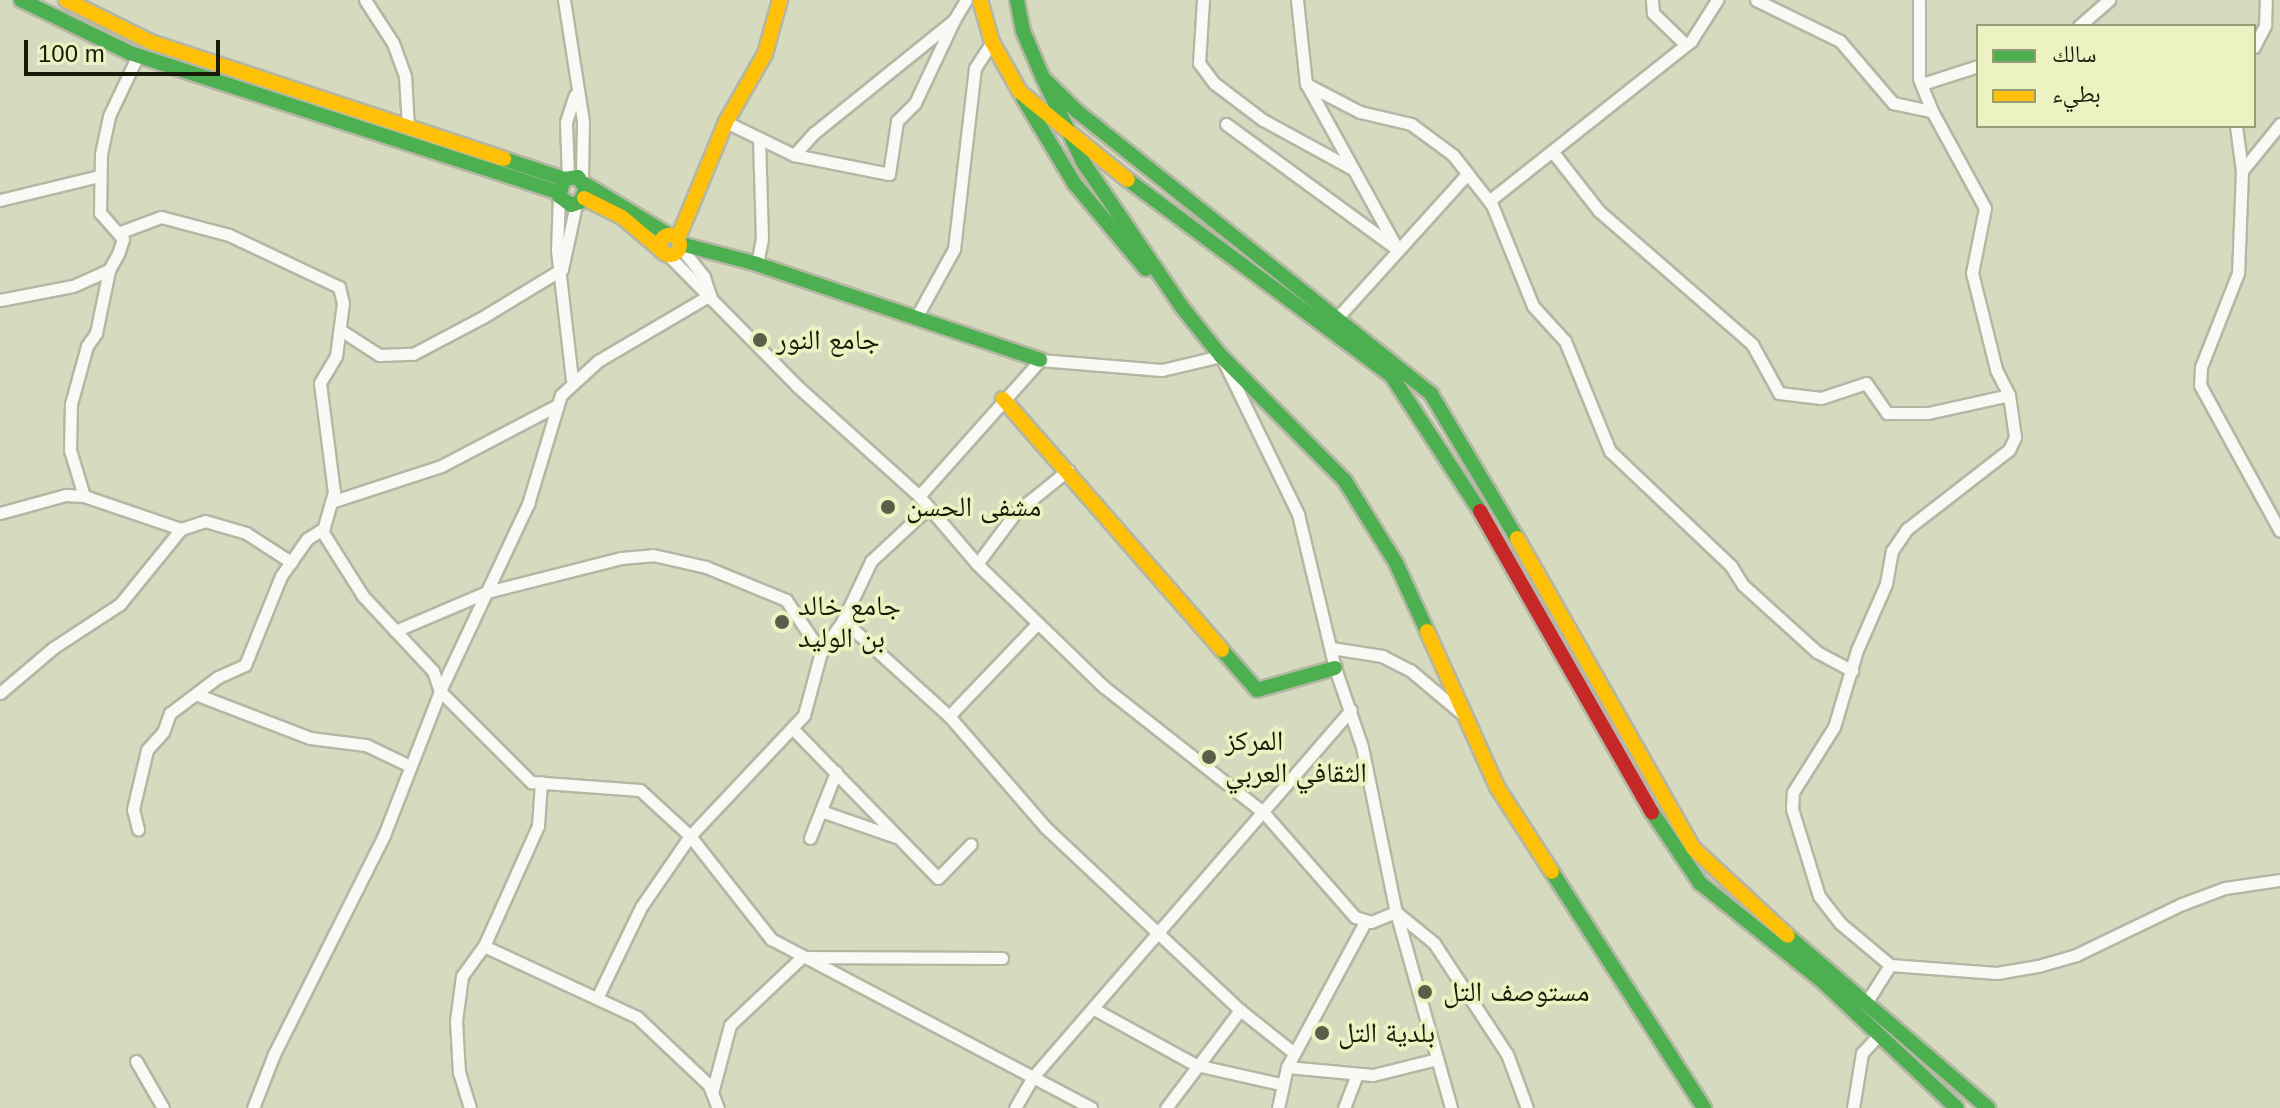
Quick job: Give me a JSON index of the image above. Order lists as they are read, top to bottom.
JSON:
{
  "places": [
    "جامع النور",
    "مشفى الحسن",
    "جامع خالد بن الوليد",
    "المركز الثقافي العربي",
    "مستوصف التل",
    "بلدية التل"
  ],
  "legend": ["سالك", "بطيء"],
  "scale_bar": "100 m"
}
